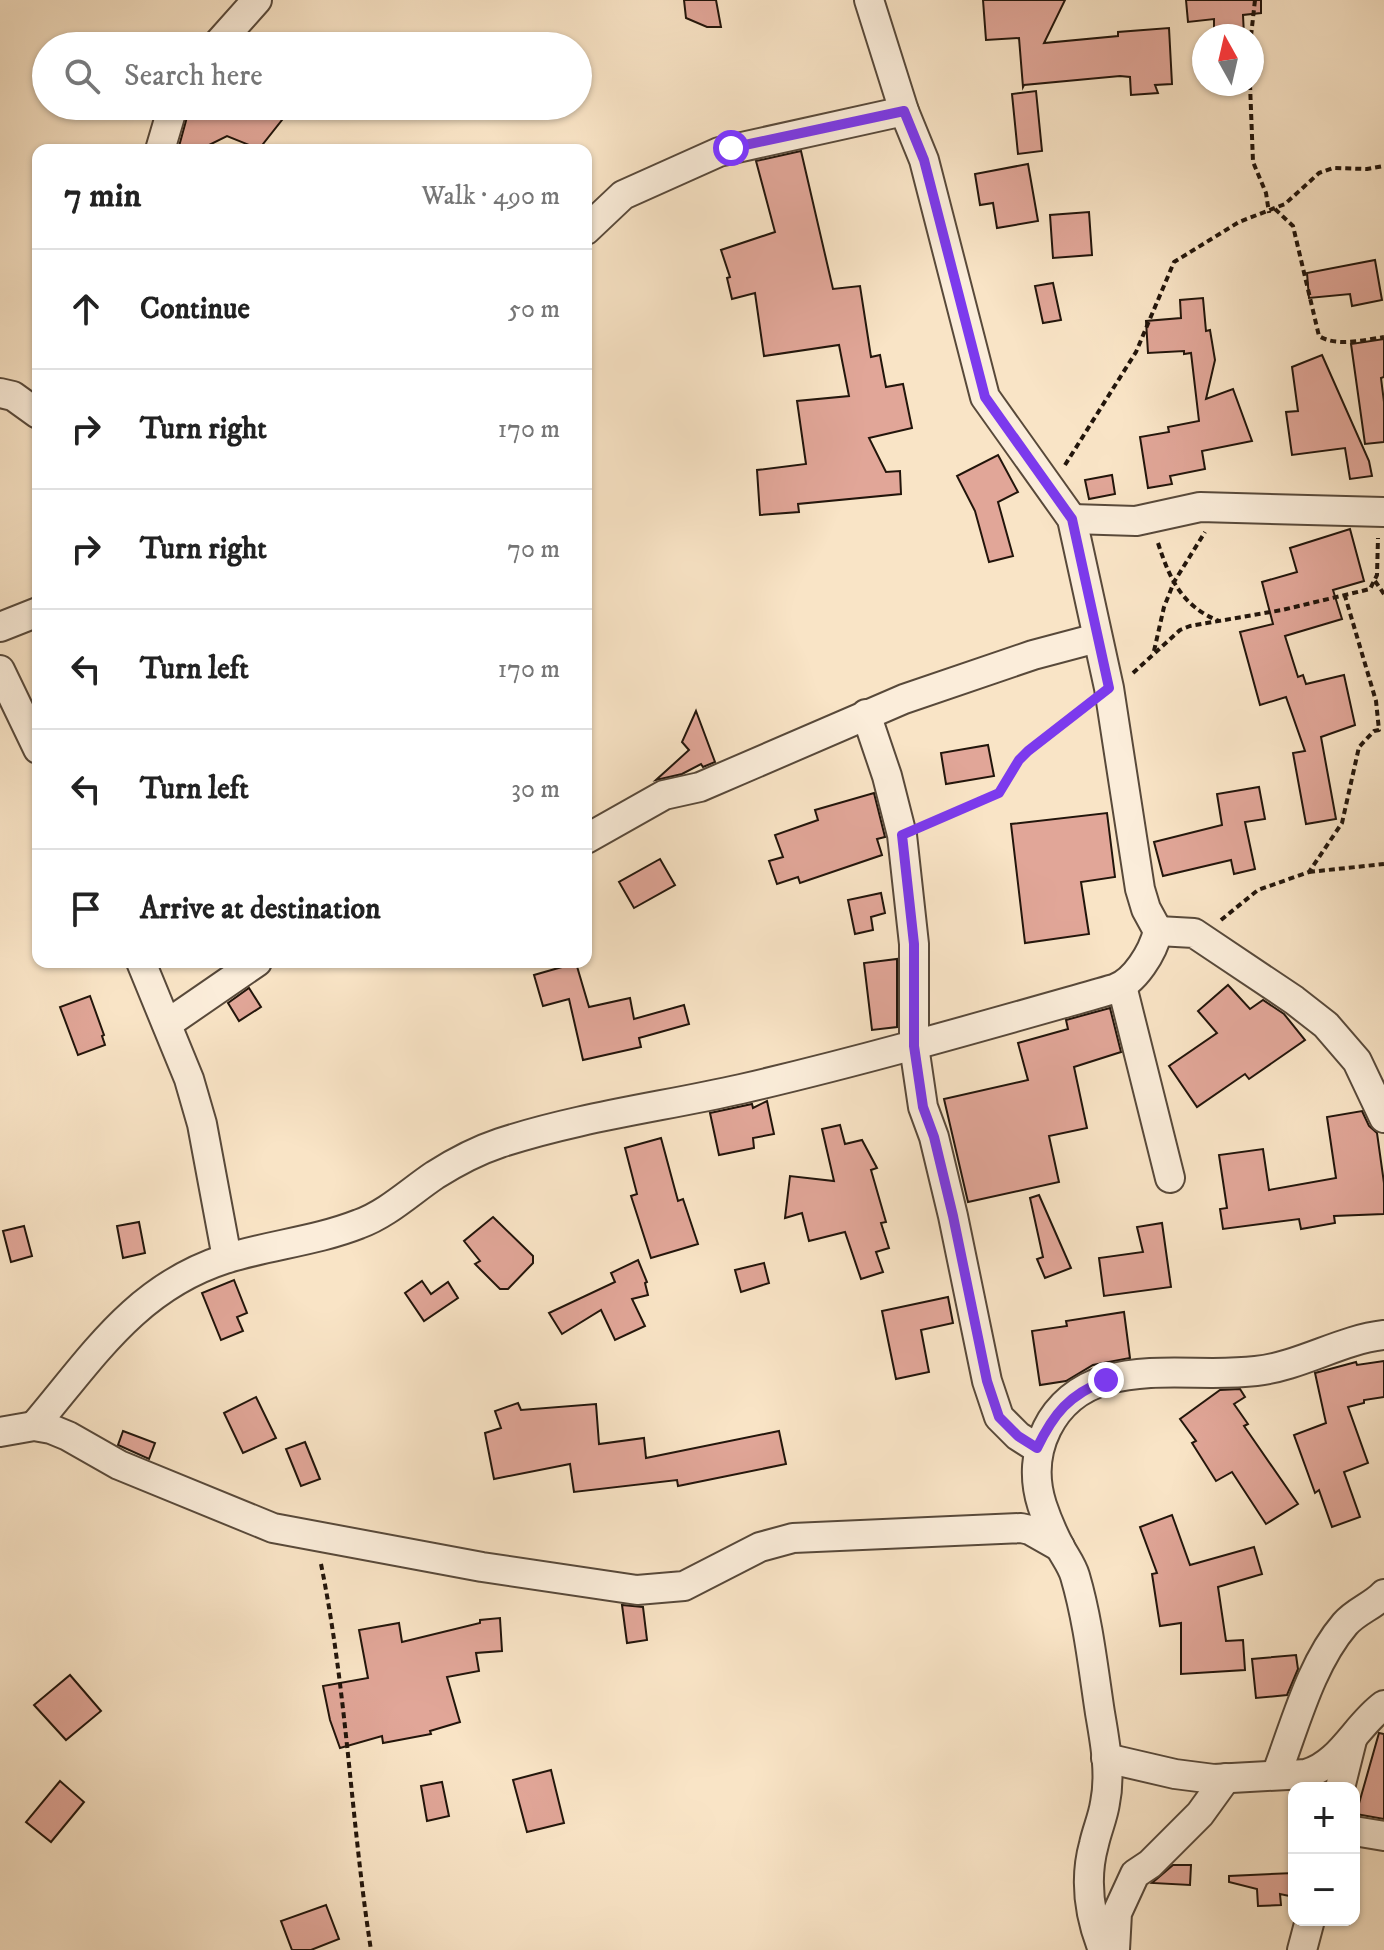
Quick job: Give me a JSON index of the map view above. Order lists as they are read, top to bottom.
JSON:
{
  "north": "top",
  "page": {
    "search": "Search here",
    "heading": ["7 min", "Walk · 490 m"],
    "list": [
      ["Continue", "50 m"],
      ["Turn right", "170 m"],
      ["Turn right", "70 m"],
      ["Turn left", "170 m"],
      ["Turn left", "30 m"],
      "Arrive at destination"
    ],
    "map_buttons": ["+", "−"]
  }
}
